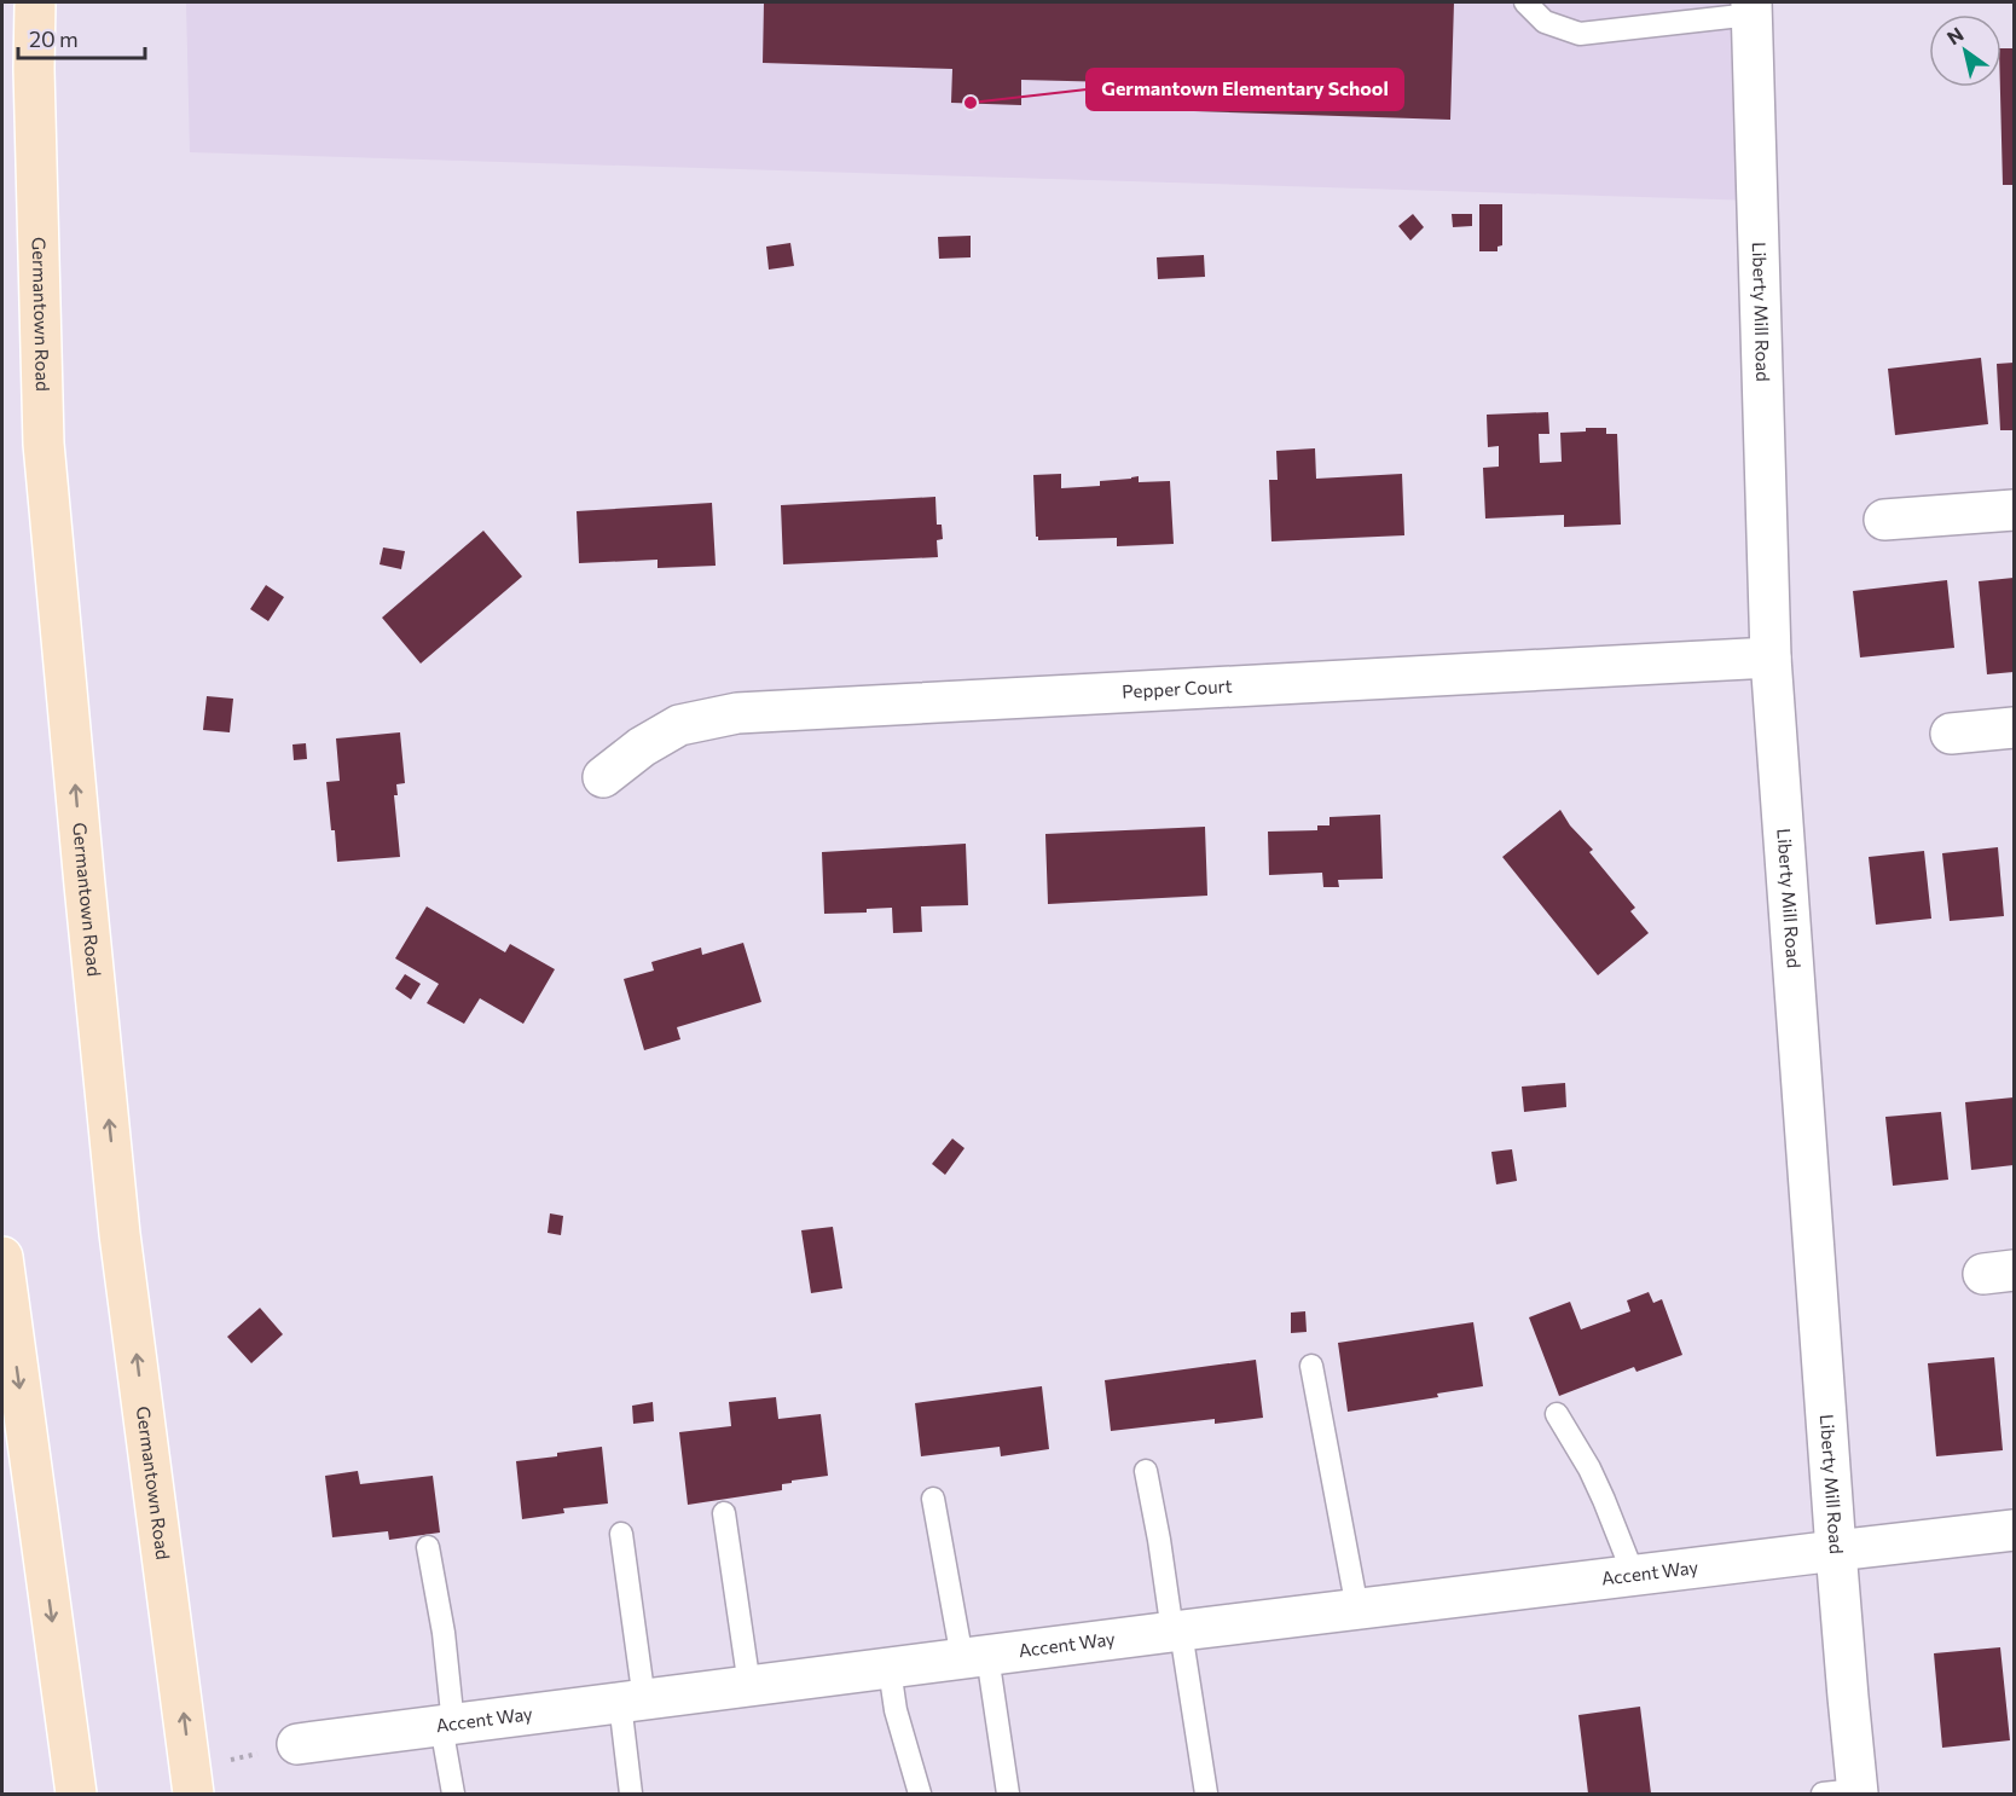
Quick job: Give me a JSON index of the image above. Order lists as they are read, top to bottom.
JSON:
{
  "streets": {
    "main road": ["Germantown Road"],
    "street": ["Liberty Mill Road", "Pepper Court", "Accent Way"]
  },
  "crossings": [
    ["Liberty Mill Road", "Pepper Court"],
    ["Liberty Mill Road", "Accent Way"]
  ],
  "places": ["Germantown Elementary School"],
  "scale_bar": "20 m",
  "north": "top left"
}
